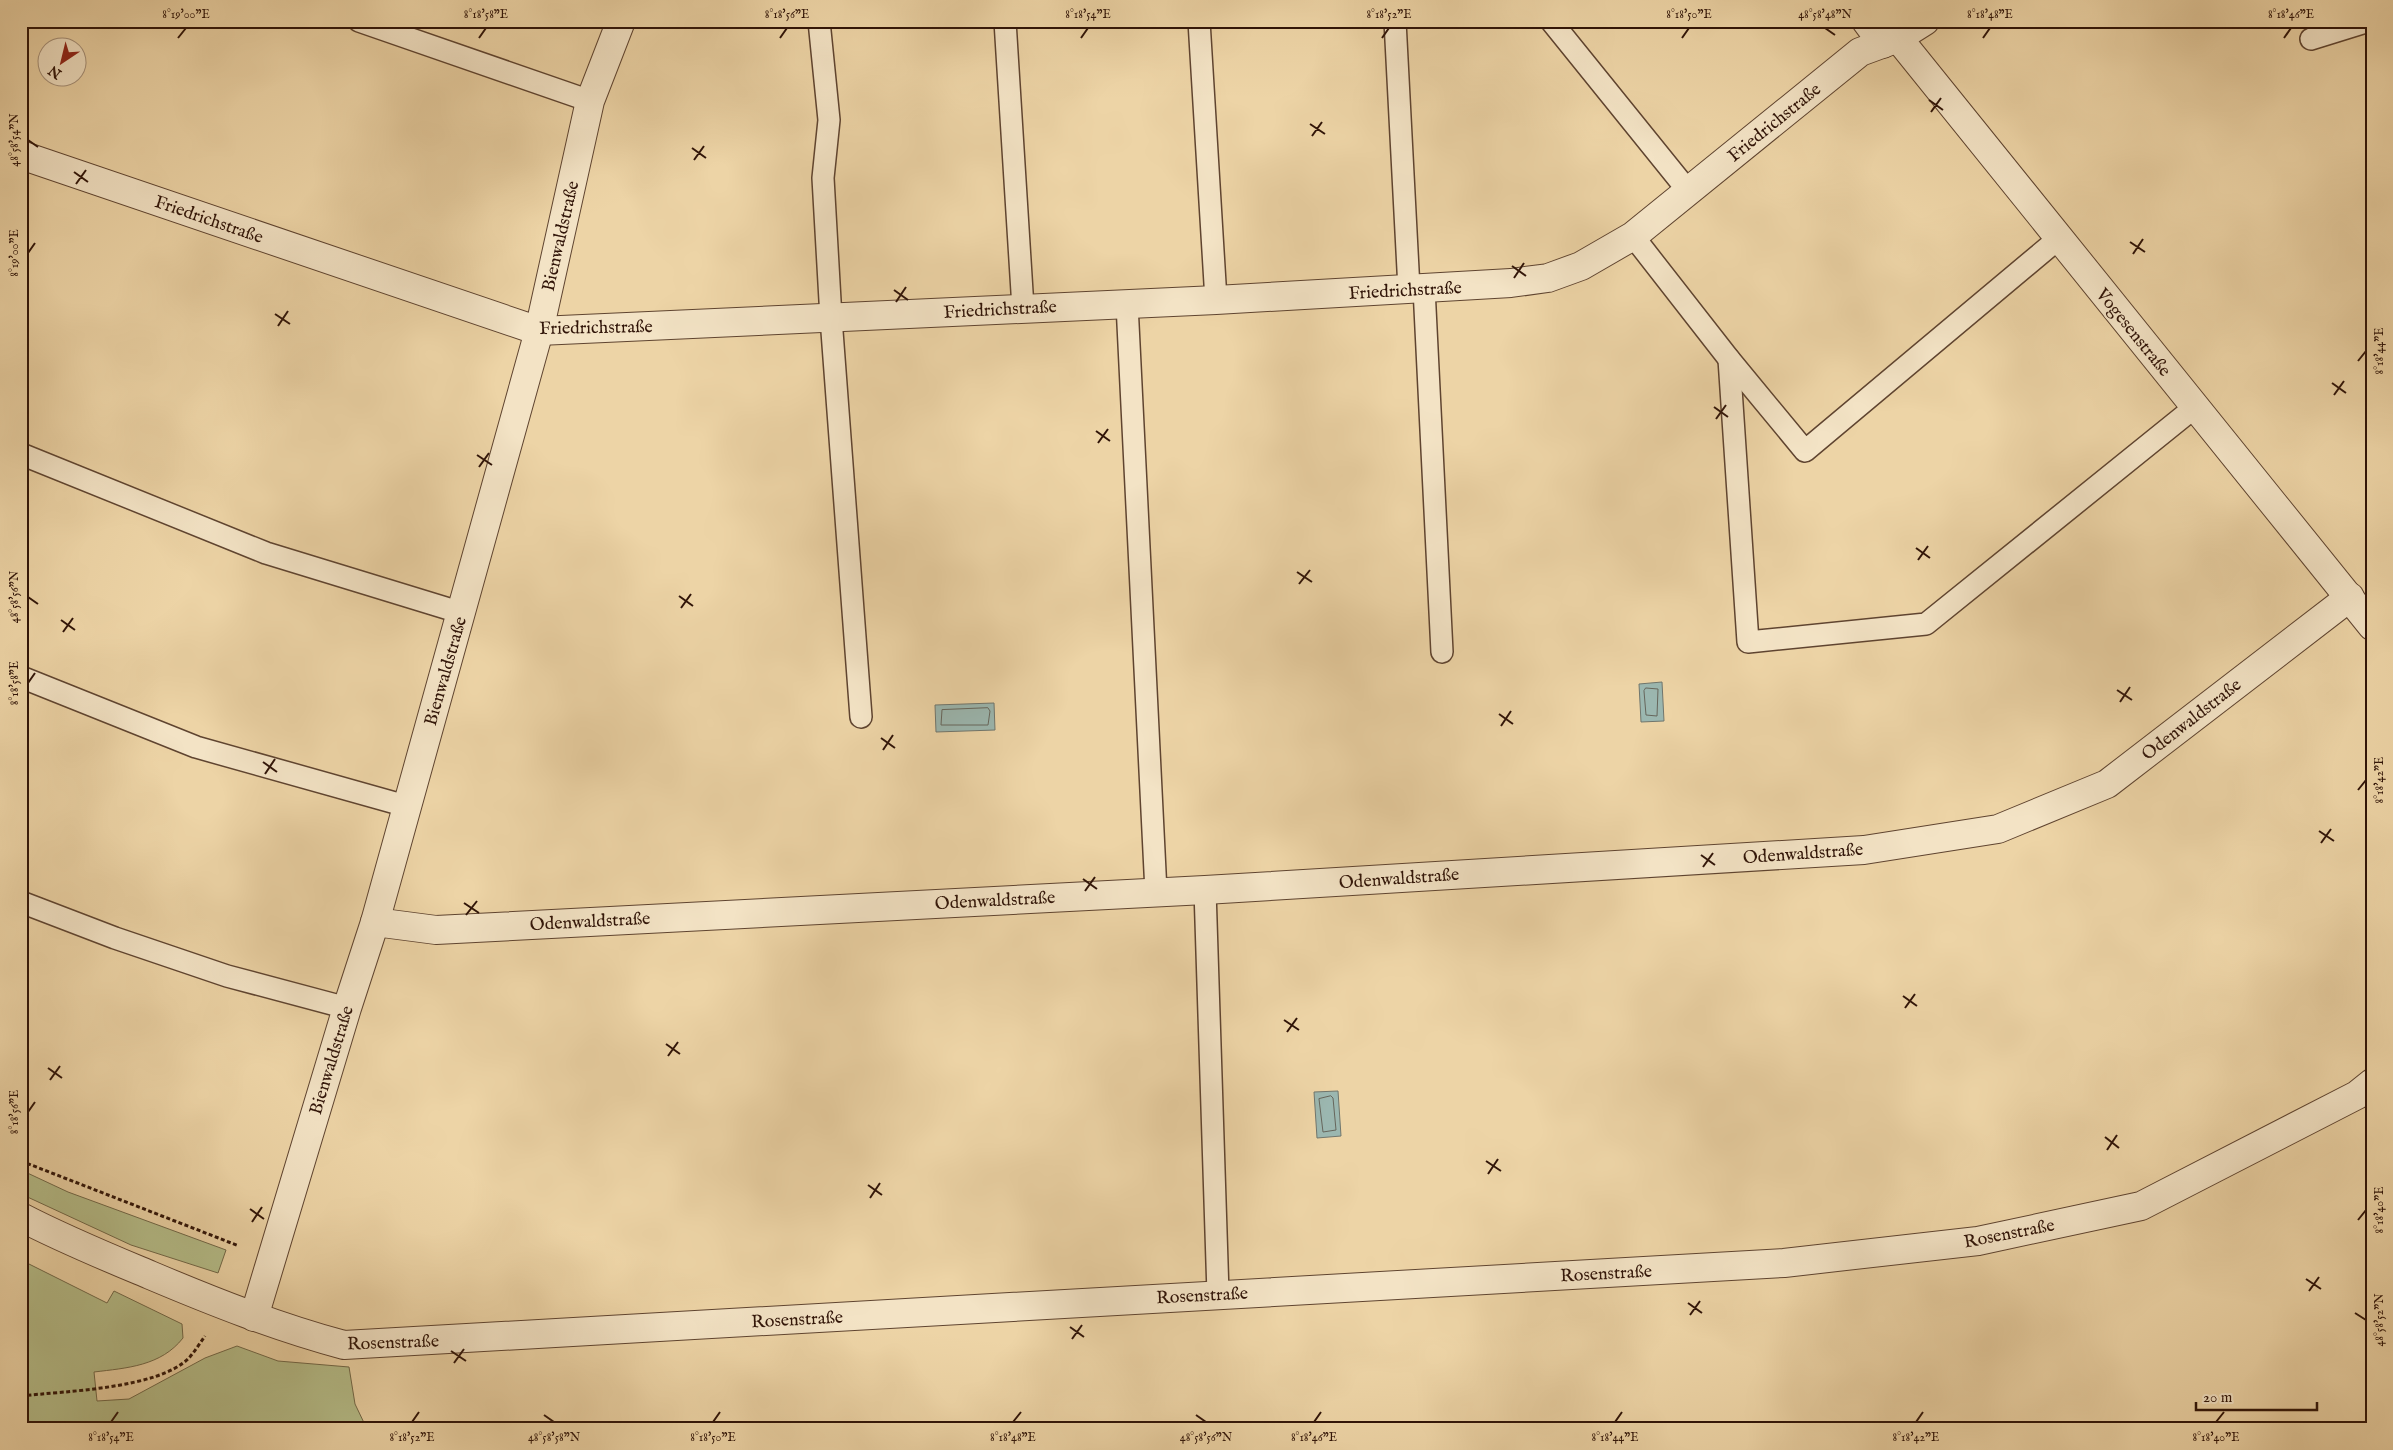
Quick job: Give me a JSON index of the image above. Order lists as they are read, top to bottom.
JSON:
{
  "streets": {
    "street": [
      "Friedrichstraße",
      "Bienwaldstraße",
      "Vogesenstraße",
      "Odenwaldstraße",
      "Rosenstraße"
    ]
  },
  "crossings": [
    ["Friedrichstraße", "Bienwaldstraße"],
    ["Friedrichstraße", "Vogesenstraße"],
    ["Bienwaldstraße", "Odenwaldstraße"],
    ["Bienwaldstraße", "Rosenstraße"],
    ["Vogesenstraße", "Odenwaldstraße"]
  ],
  "scale_bar": "20 m",
  "north": "bottom left",
  "coordinates": [
    "8°19'00\"E",
    "8°18'58\"E",
    "8°18'56\"E",
    "8°18'54\"E",
    "8°18'52\"E",
    "8°18'50\"E",
    "48°58'48\"N",
    "8°18'48\"E",
    "8°18'46\"E",
    "48°58'54\"N",
    "8°18'44\"E",
    "48°58'56\"N",
    "8°18'42\"E",
    "8°18'40\"E",
    "48°58'52\"N",
    "48°58'58\"N"
  ]
}
